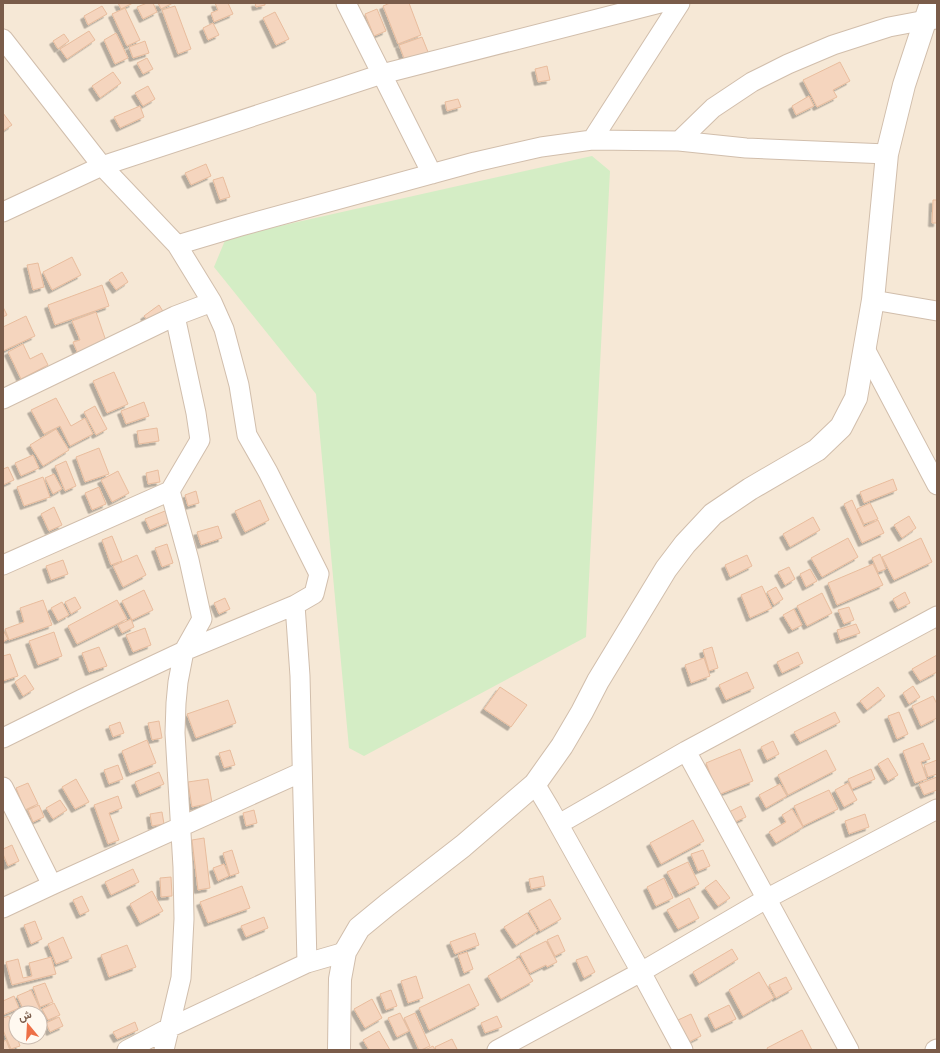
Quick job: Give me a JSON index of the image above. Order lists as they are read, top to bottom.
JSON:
{
  "north": "top"
}
